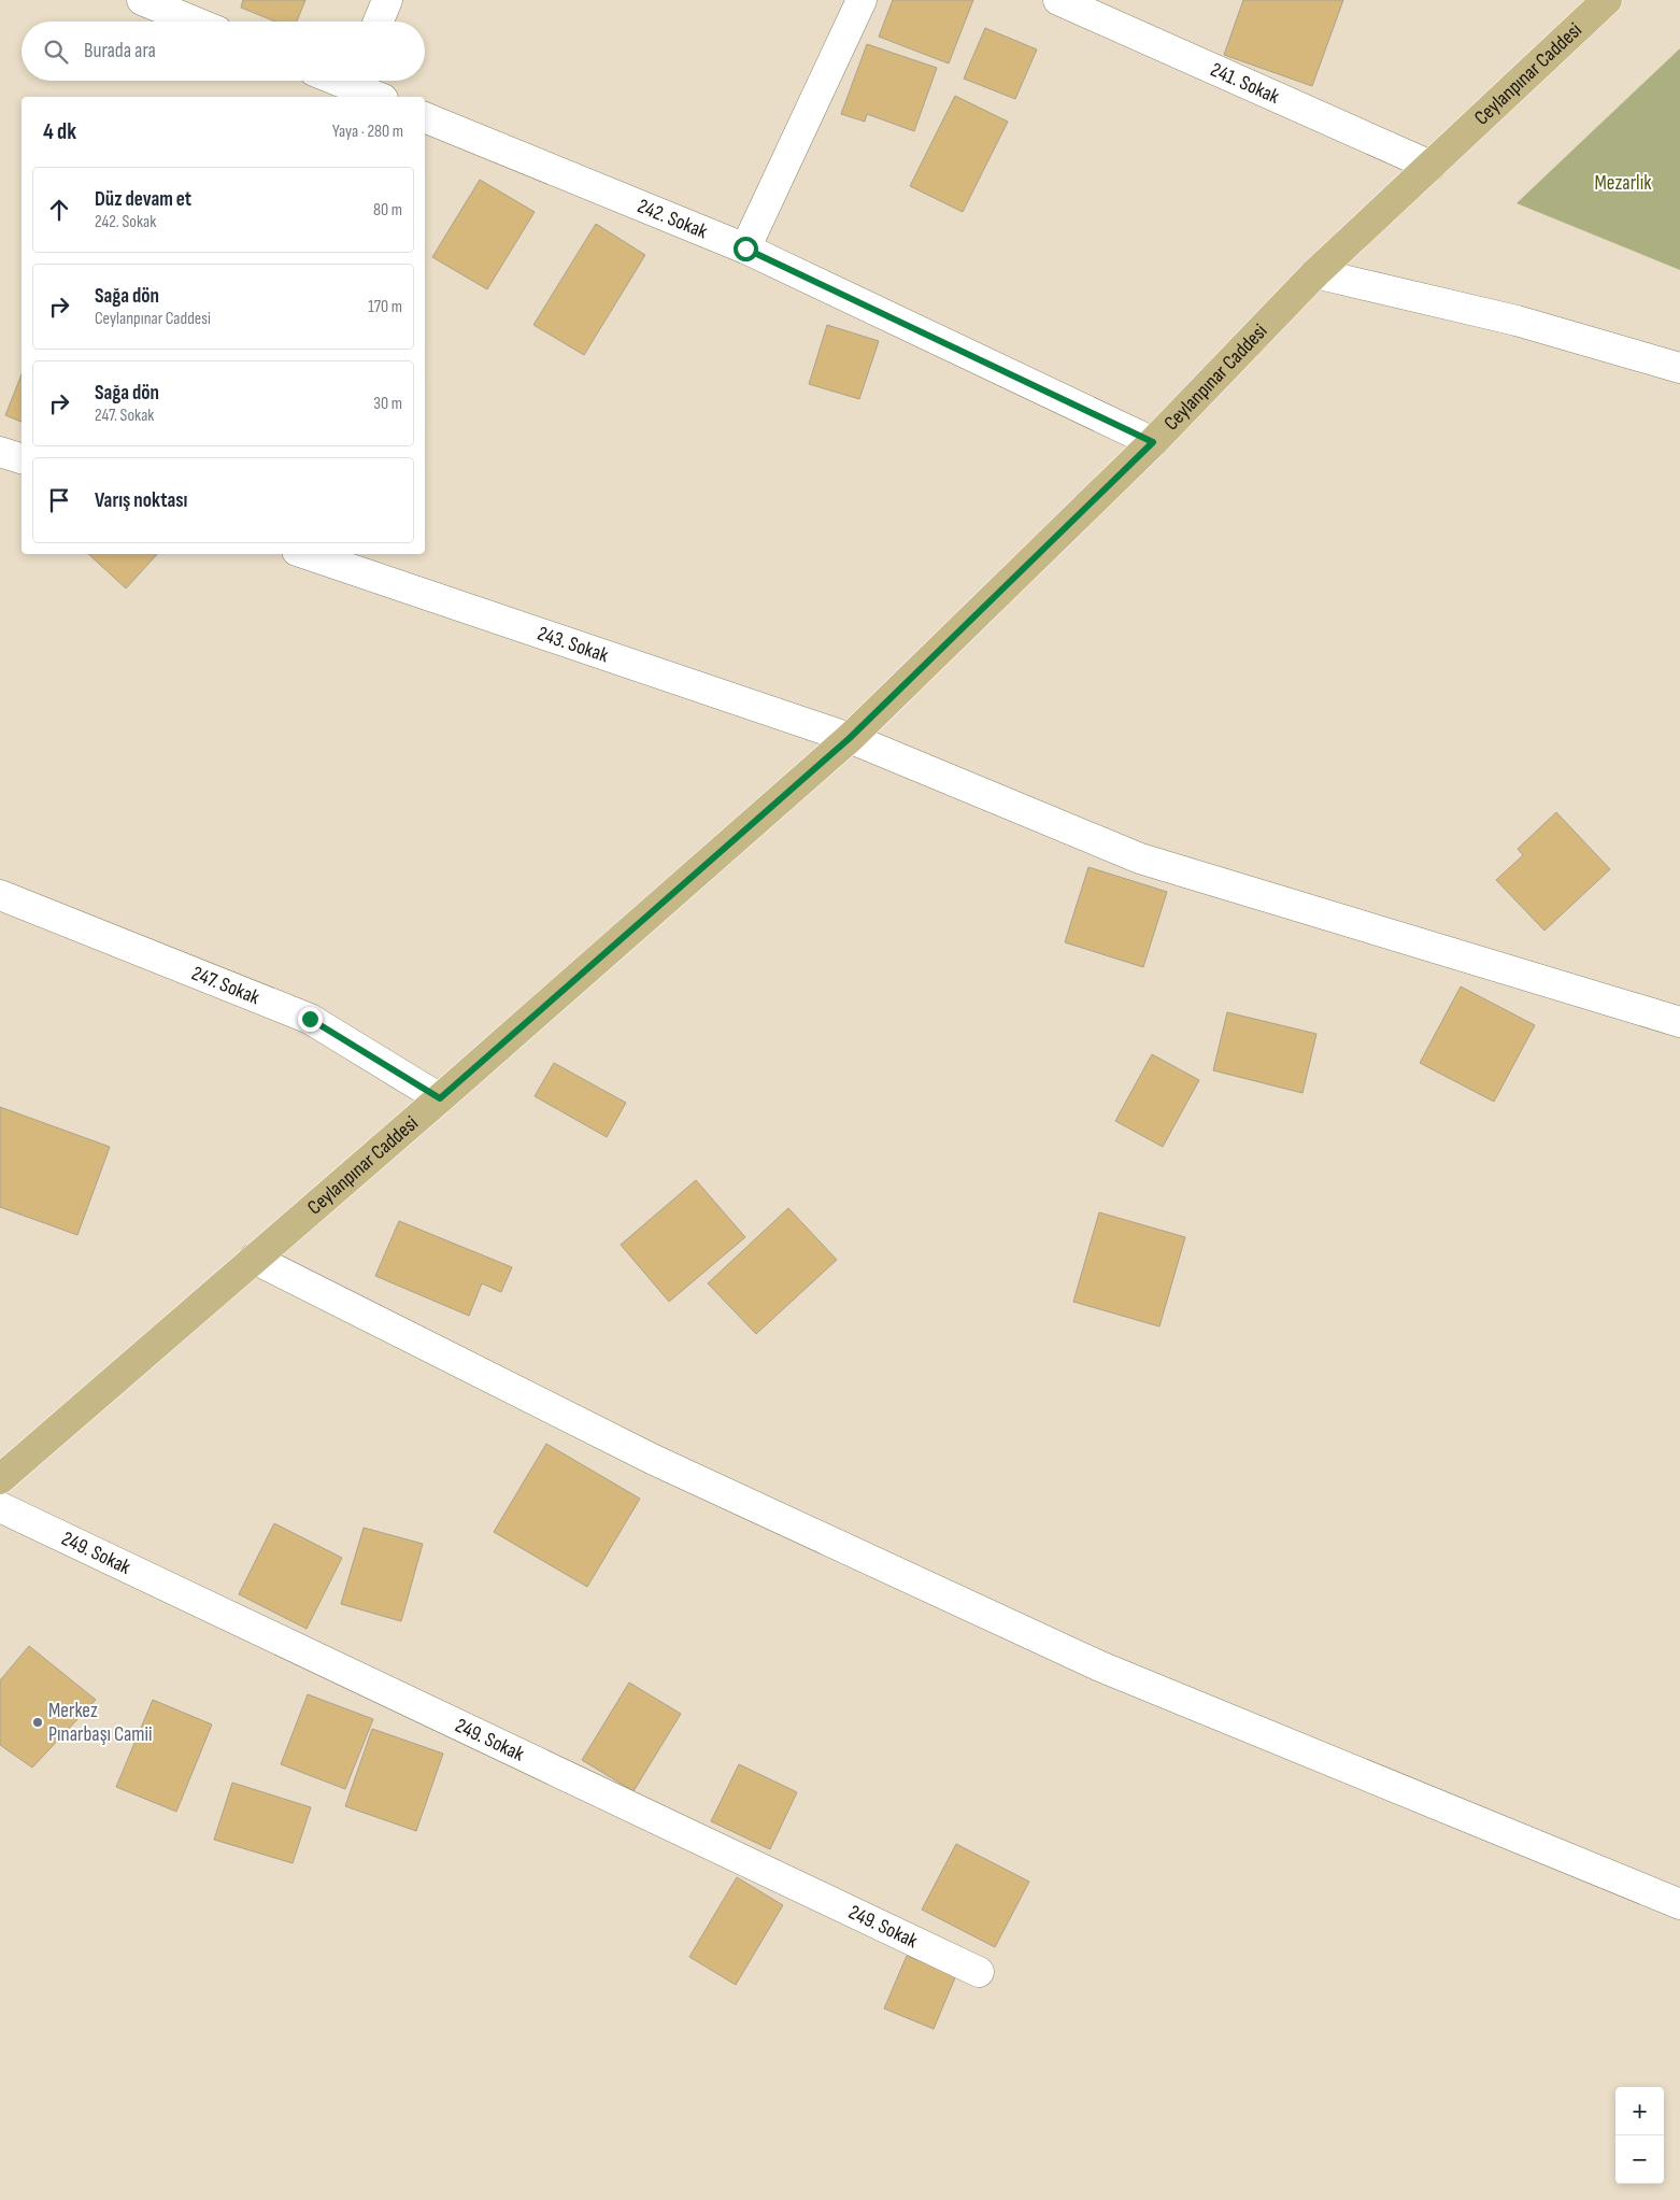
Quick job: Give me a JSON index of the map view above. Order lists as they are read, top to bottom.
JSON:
{
  "streets": {
    "main road": ["Ceylanpınar Caddesi"],
    "street": [
      "241. Sokak",
      "242. Sokak",
      "243. Sokak",
      "247. Sokak",
      "249. Sokak"
    ]
  },
  "crossings": [
    ["Ceylanpınar Caddesi", "241. Sokak"],
    ["Ceylanpınar Caddesi", "242. Sokak"],
    ["Ceylanpınar Caddesi", "243. Sokak"],
    ["Ceylanpınar Caddesi", "247. Sokak"]
  ],
  "parks": ["Mezarlık"],
  "places": ["Merkez Pınarbaşı Camii"],
  "page": {
    "search": "Burada ara",
    "heading": ["4 dk", "Yaya · 280 m"],
    "list": [
      ["Düz devam et", "242. Sokak", "80 m"],
      ["Sağa dön", "Ceylanpınar Caddesi", "170 m"],
      ["Sağa dön", "247. Sokak", "30 m"],
      "Varış noktası"
    ],
    "map_buttons": ["+", "−"]
  }
}
